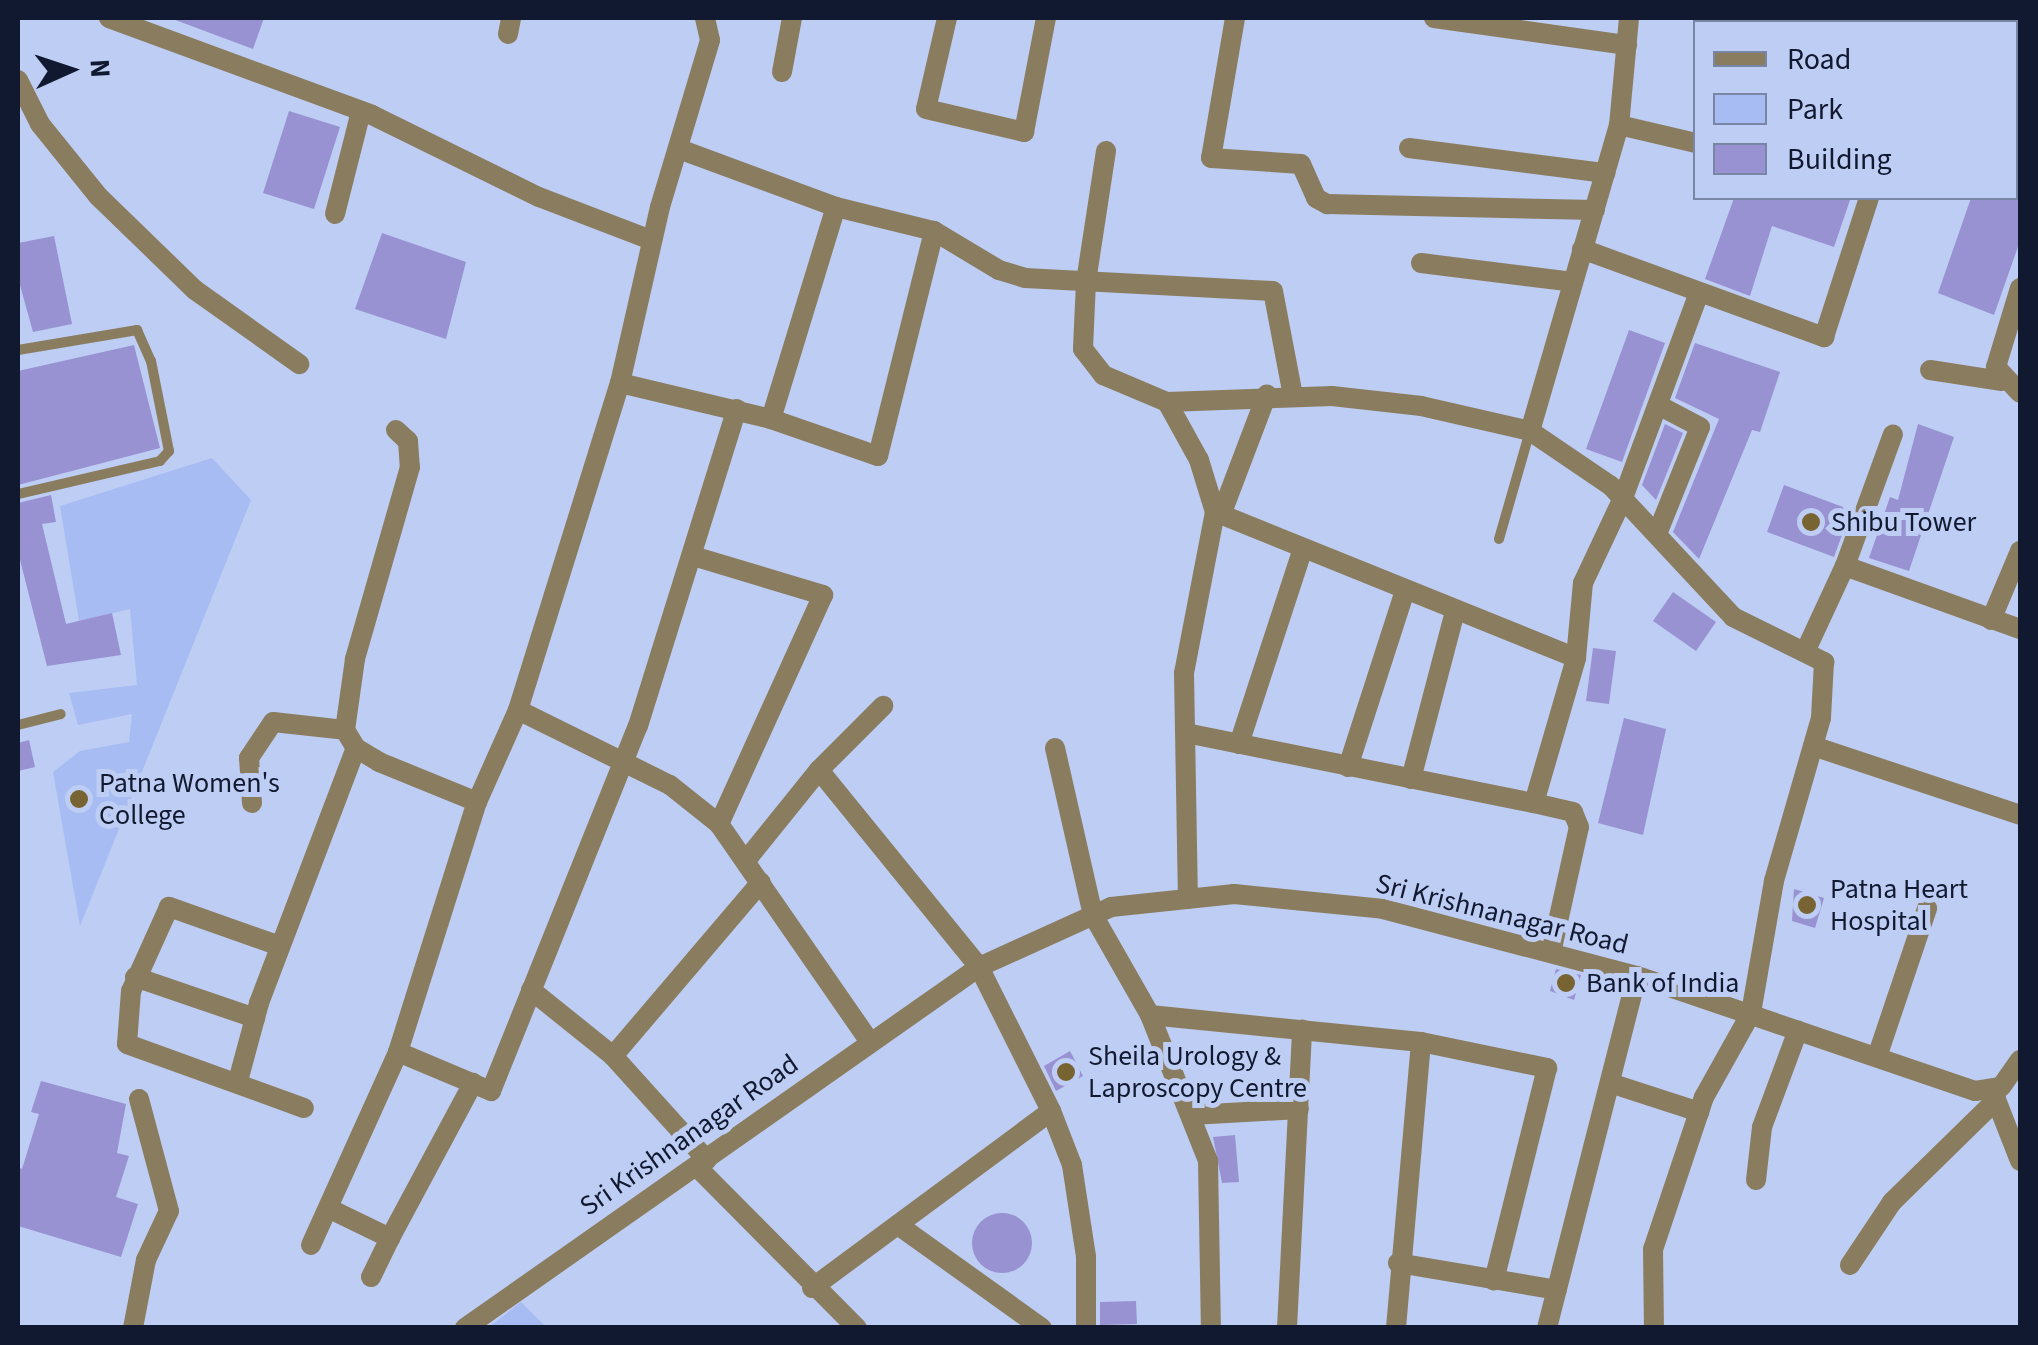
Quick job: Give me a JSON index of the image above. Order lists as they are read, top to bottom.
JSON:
{
  "streets": {
    "street": ["Sri Krishnanagar Road"]
  },
  "places": [
    "Shibu Tower",
    "Patna Women's College",
    "Patna Heart Hospital",
    "Bank of India",
    "Sheila Urology & Laproscopy Centre"
  ],
  "legend": ["Road", "Park", "Building"],
  "north": "right"
}
